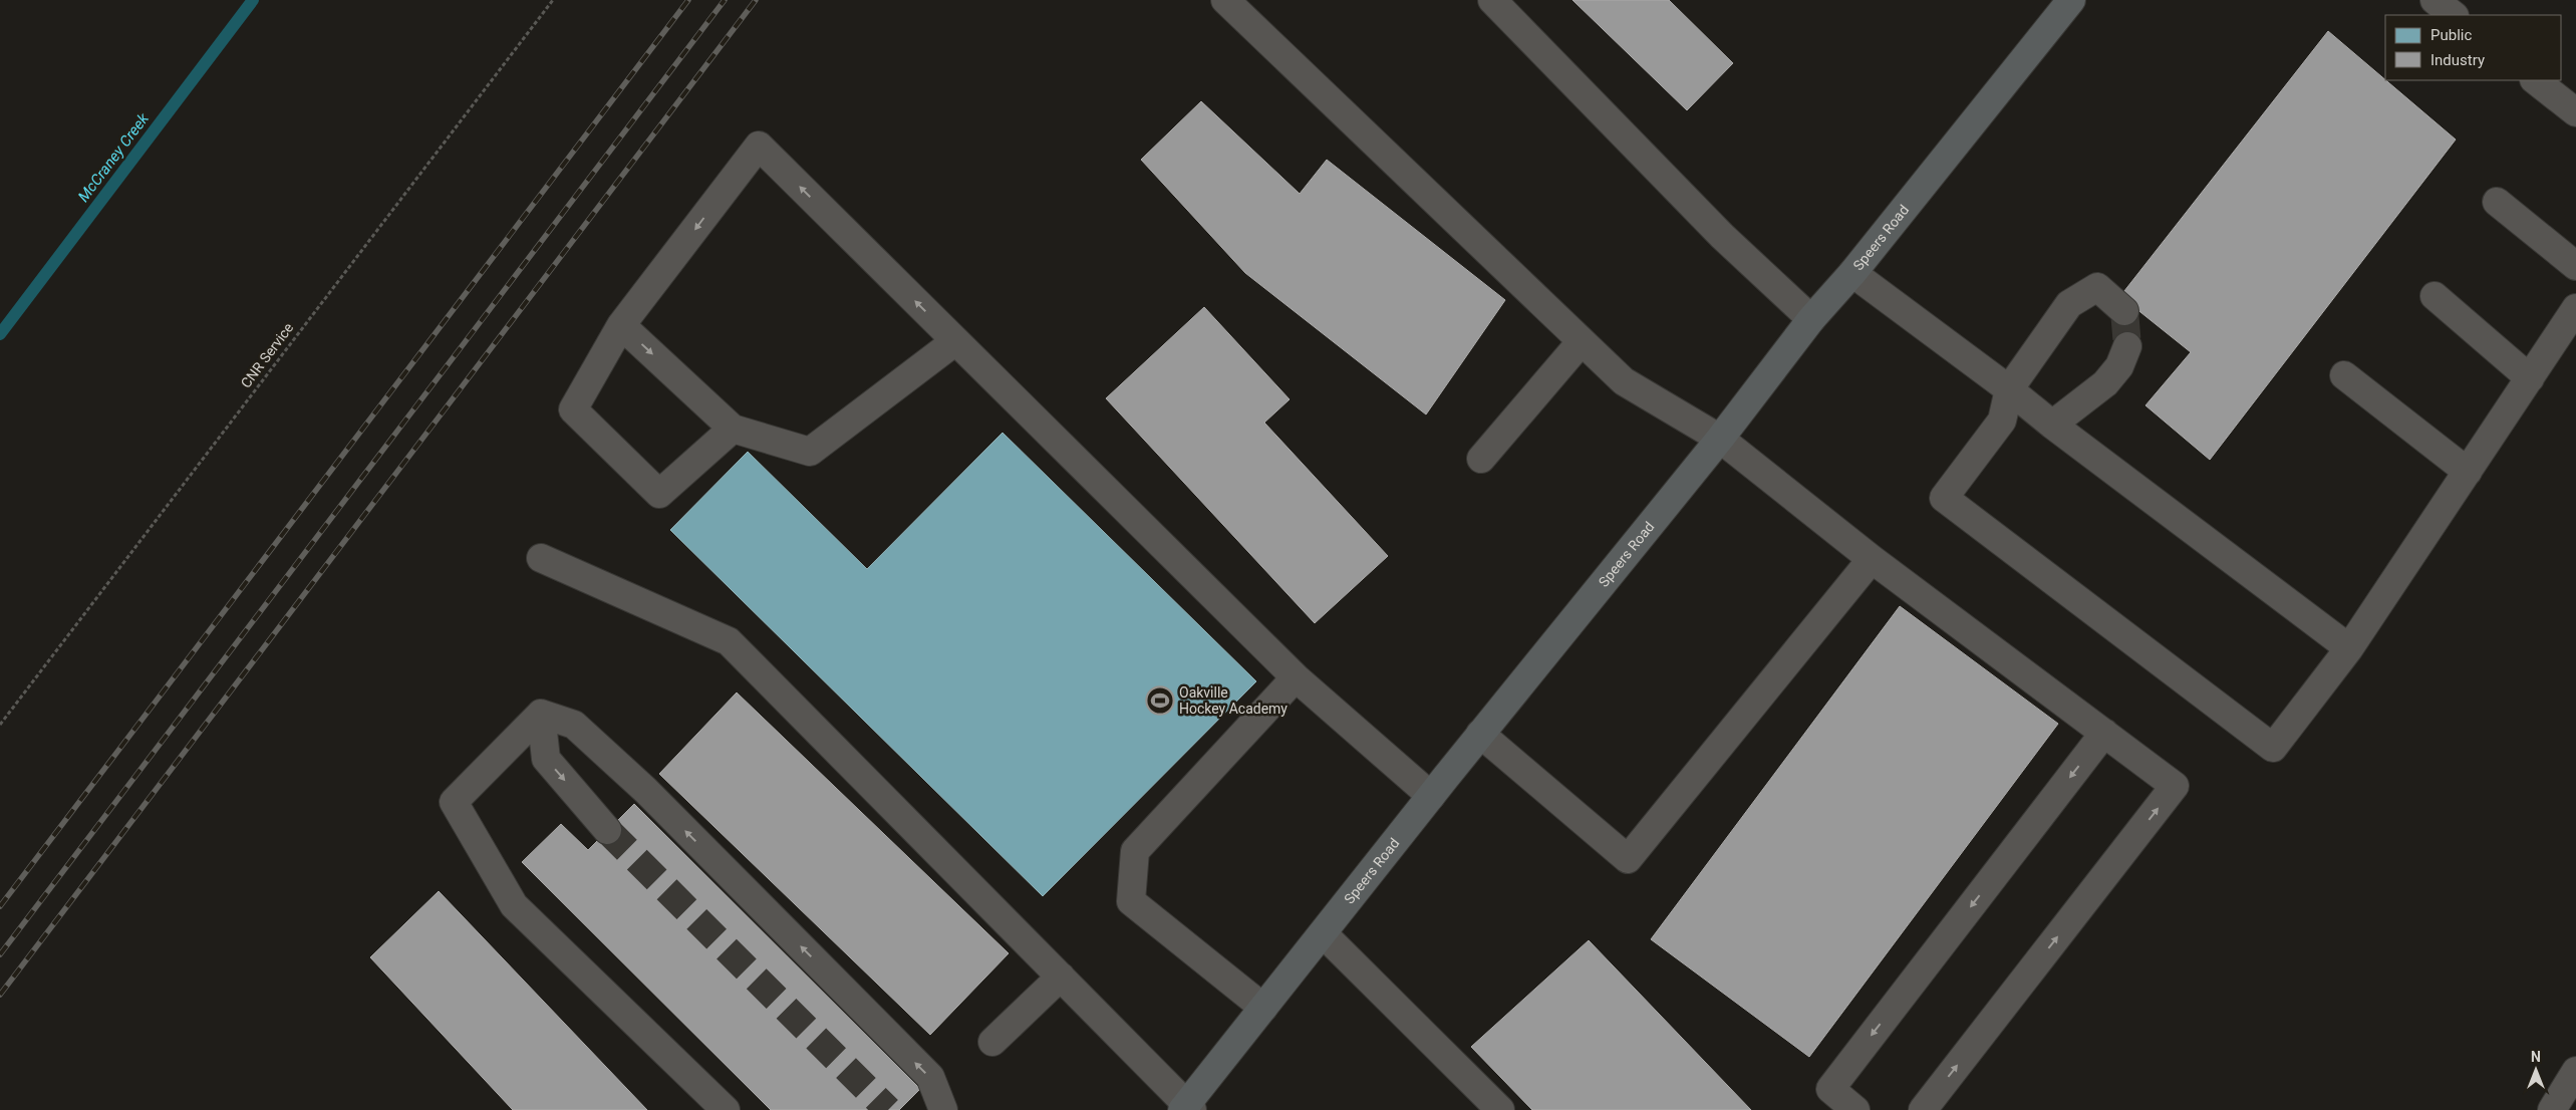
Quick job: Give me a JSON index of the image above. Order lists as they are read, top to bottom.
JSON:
{
  "streets": {
    "main road": ["Speers Road"],
    "path": ["CNR Service"]
  },
  "water": ["McCraney Creek"],
  "places": {
    "sports": ["Oakville Hockey Academy"]
  },
  "legend": ["Public", "Industry"],
  "north": "top"
}
